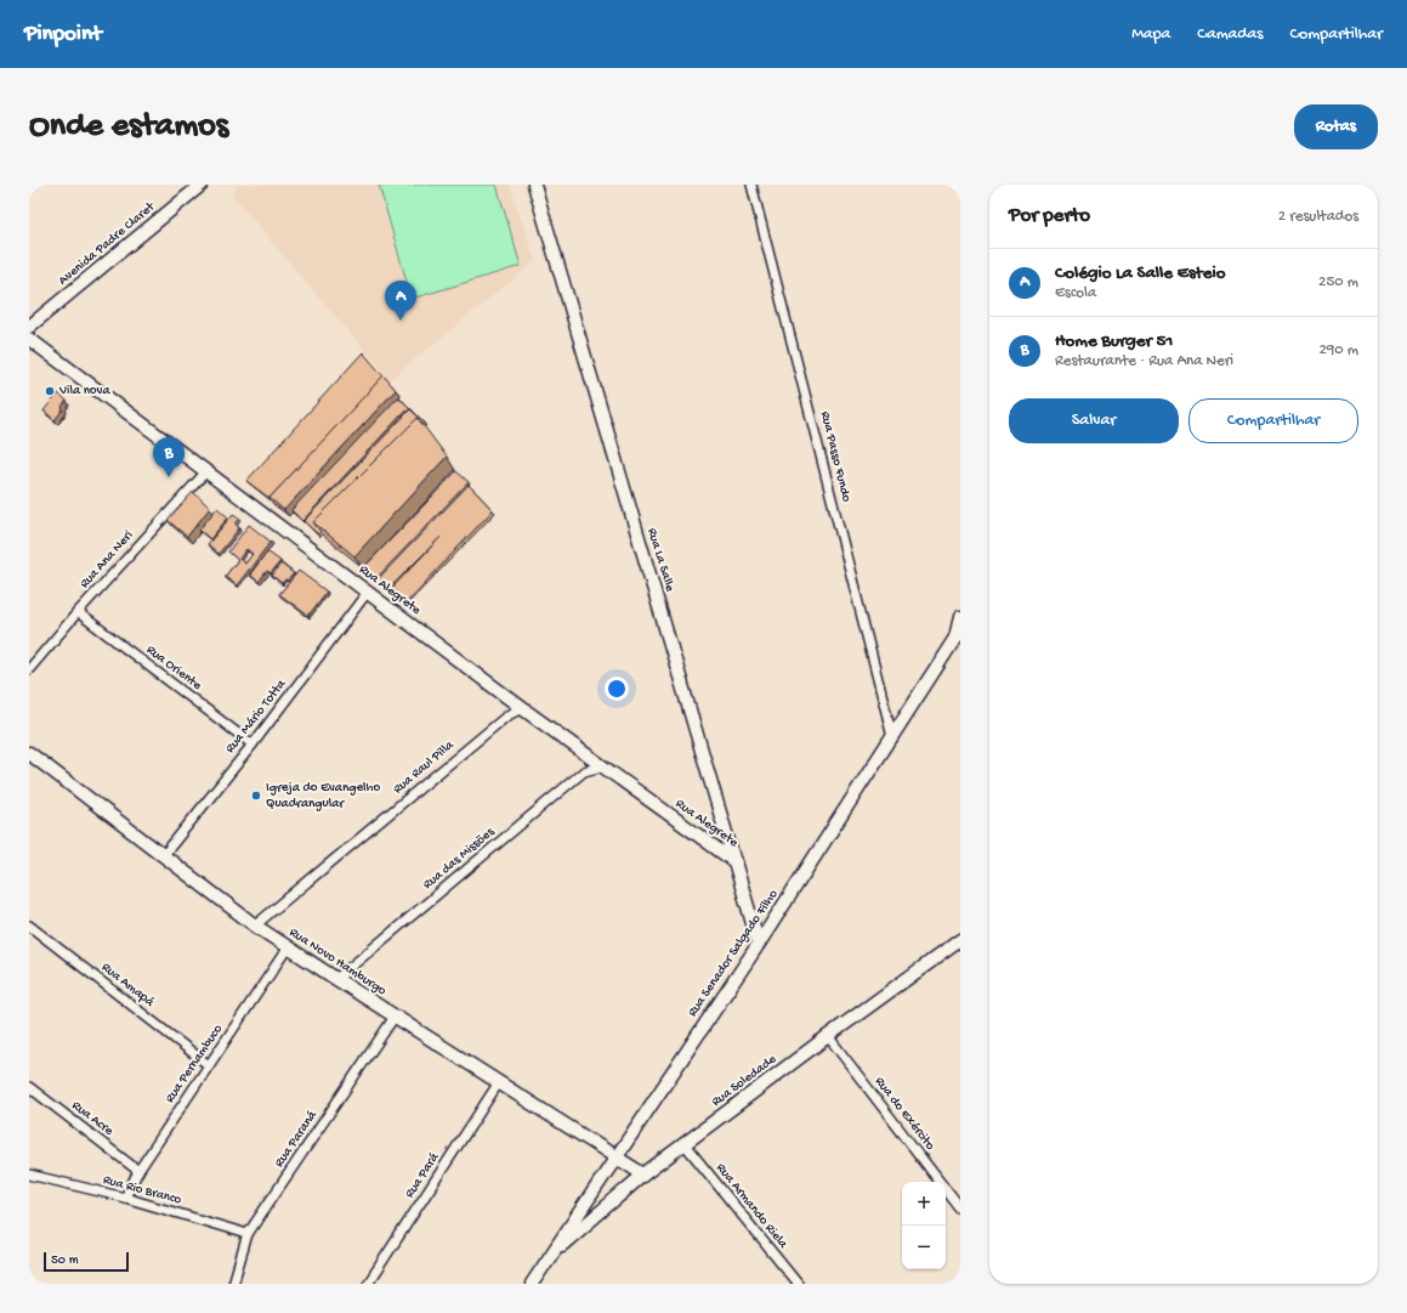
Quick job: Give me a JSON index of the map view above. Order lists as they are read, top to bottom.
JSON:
{
  "streets": {
    "street": [
      "Avenida Padre Claret",
      "Rua Passo Fundo",
      "Rua Ana Neri",
      "Rua La Salle",
      "Rua Alegrete",
      "Rua Oriente",
      "Rua Mário Totta",
      "Rua Raul Pilla",
      "Rua das Missões",
      "Rua Senador Salgado Filho",
      "Rua Novo Hamburgo",
      "Rua Amapá",
      "Rua Pernambuco",
      "Rua Soledade",
      "Rua do Exército",
      "Rua Acre",
      "Rua Paraná",
      "Rua Pará",
      "Rua Rio Branco",
      "Rua Armando Riela"
    ]
  },
  "crossings": [
    ["Rua Passo Fundo", "Rua Senador Salgado Filho"],
    ["Rua Ana Neri", "Rua Alegrete"],
    ["Rua Ana Neri", "Rua Oriente"],
    ["Rua La Salle", "Rua Alegrete"],
    ["Rua La Salle", "Rua Senador Salgado Filho"],
    ["Rua Alegrete", "Rua Mário Totta"],
    ["Rua Alegrete", "Rua Raul Pilla"],
    ["Rua Alegrete", "Rua das Missões"],
    ["Rua Oriente", "Rua Mário Totta"],
    ["Rua Mário Totta", "Rua Novo Hamburgo"],
    ["Rua Raul Pilla", "Rua Novo Hamburgo"],
    ["Rua das Missões", "Rua Novo Hamburgo"],
    ["Rua Senador Salgado Filho", "Rua Novo Hamburgo"],
    ["Rua Senador Salgado Filho", "Rua Soledade"],
    ["Rua Novo Hamburgo", "Rua Pernambuco"],
    ["Rua Novo Hamburgo", "Rua Soledade"],
    ["Rua Novo Hamburgo", "Rua Paraná"],
    ["Rua Novo Hamburgo", "Rua Pará"],
    ["Rua Amapá", "Rua Pernambuco"],
    ["Rua Pernambuco", "Rua Acre"],
    ["Rua Pernambuco", "Rua Rio Branco"],
    ["Rua Soledade", "Rua do Exército"],
    ["Rua Soledade", "Rua Armando Riela"],
    ["Rua Paraná", "Rua Rio Branco"]
  ],
  "places": ["Vila nova", "Igreja do Evangelho Quadrangular"],
  "scale_bar": "50 m",
  "page": {
    "header": "Pinpoint",
    "nav": ["Mapa", "Camadas", "Compartilhar"],
    "buttons": [
      "Rotas",
      ["Salvar", "Compartilhar"]
    ],
    "title": "Onde estamos",
    "heading": ["Por perto", "2 resultados"],
    "list": [
      {
        "mark": "A",
        "name": "Colégio La Salle Esteio",
        "note": "Escola",
        "value": "250 m"
      },
      {
        "mark": "B",
        "name": "Home Burger 51",
        "note": "Restaurante · Rua Ana Neri",
        "value": "290 m"
      }
    ],
    "pins": ["A", "B"],
    "map_buttons": ["+", "−"],
    "scale": "50 m"
  }
}
